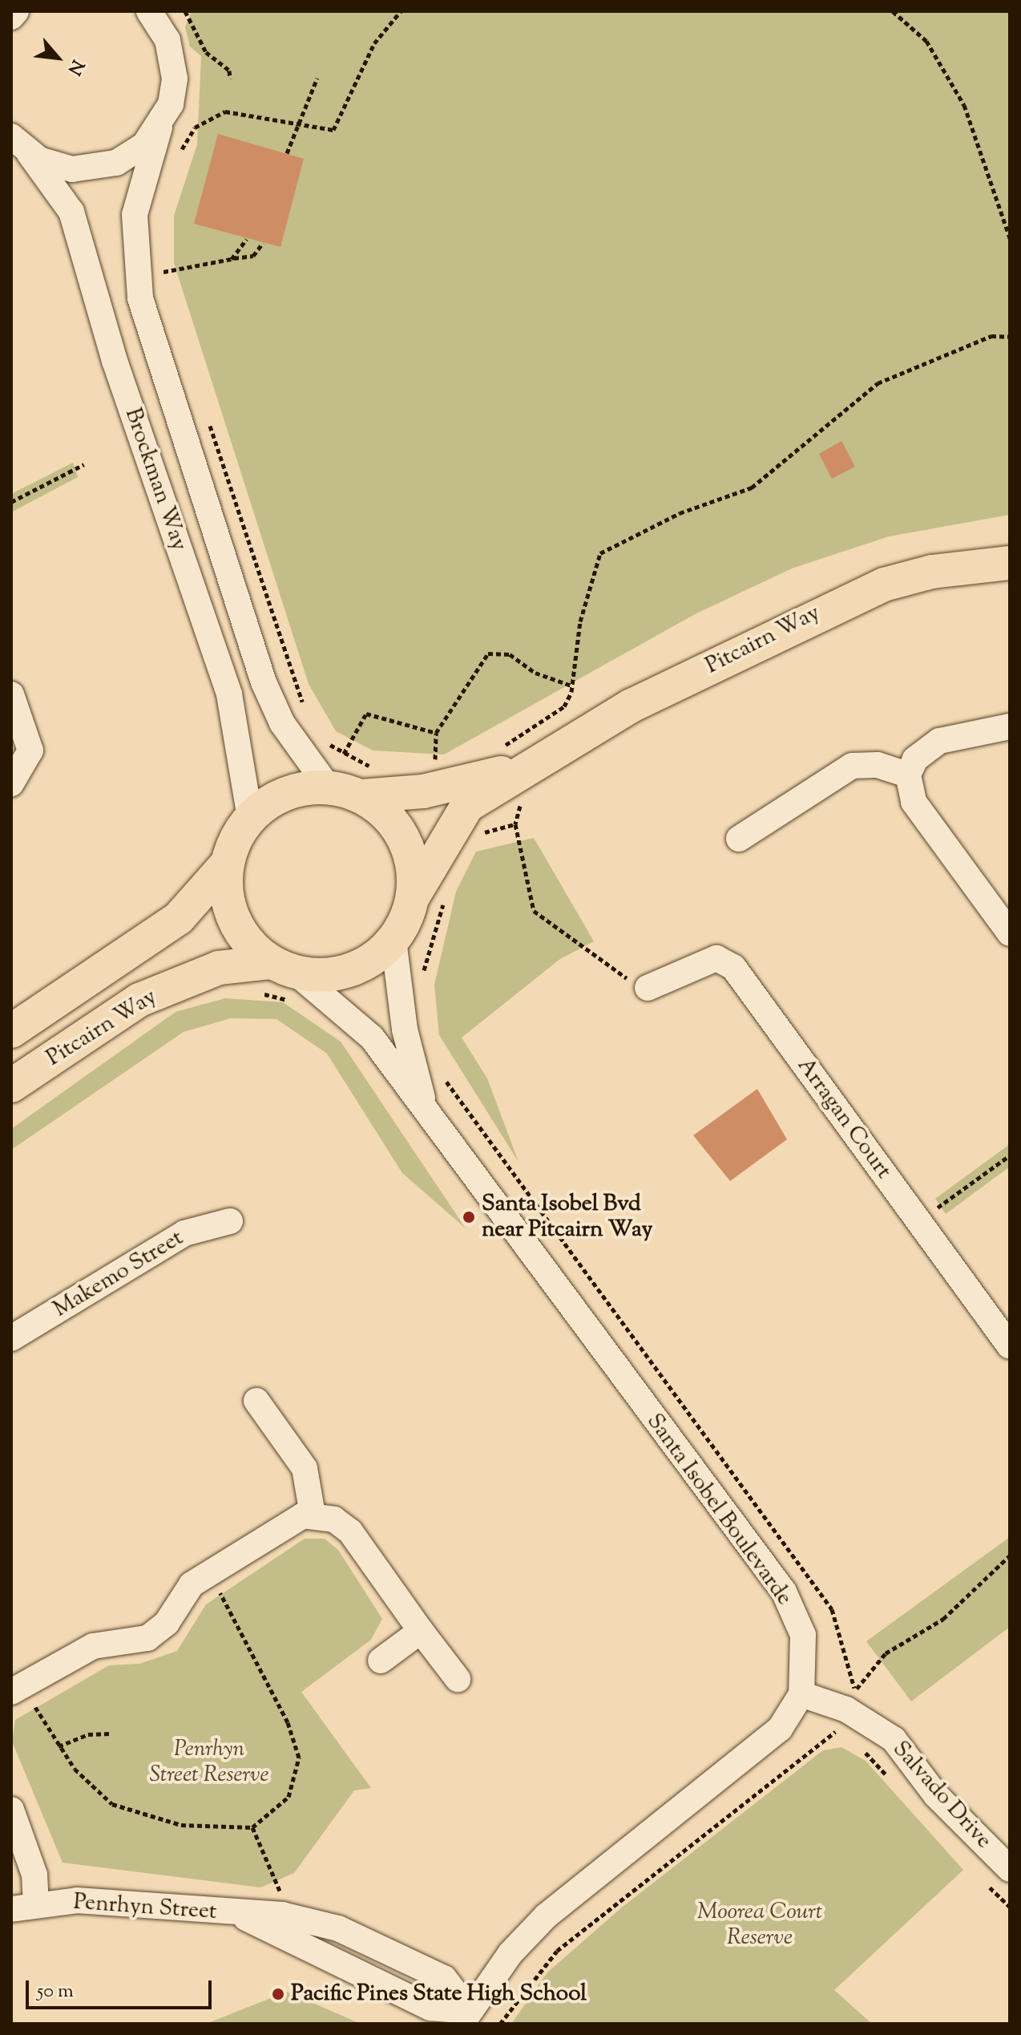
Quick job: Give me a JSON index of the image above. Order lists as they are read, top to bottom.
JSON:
{
  "streets": {
    "main road": ["Pitcairn Way"],
    "street": [
      "Brockman Way",
      "Arragan Court",
      "Makemo Street",
      "Santa Isobel Boulevarde",
      "Salvado Drive",
      "Penrhyn Street"
    ]
  },
  "crossings": [
    ["Brockman Way", "Pitcairn Way"],
    ["Brockman Way", "Santa Isobel Boulevarde"],
    ["Pitcairn Way", "Santa Isobel Boulevarde"],
    ["Santa Isobel Boulevarde", "Salvado Drive"]
  ],
  "parks": ["Penrhyn Street Reserve", "Moorea Court Reserve"],
  "places": ["Santa Isobel Bvd near Pitcairn Way", "Pacific Pines State High School"],
  "scale_bar": "50 m",
  "north": "bottom right"
}
